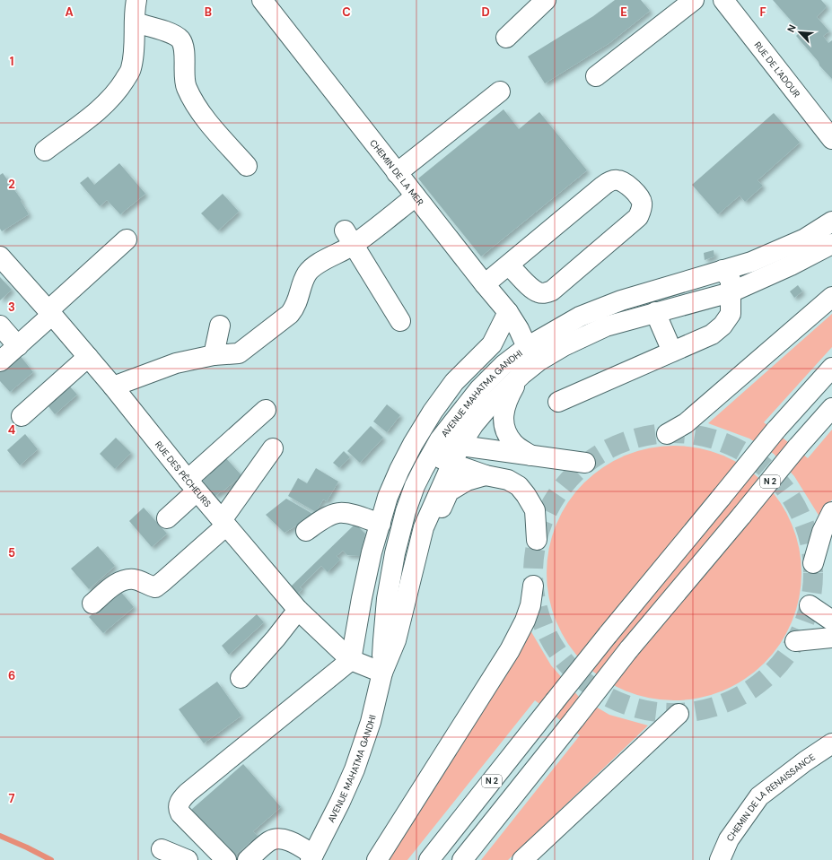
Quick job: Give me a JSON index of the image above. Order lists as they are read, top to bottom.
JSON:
{
  "streets": {
    "main road": [
      "RUE DE L'ADOUR",
      "CHEMIN DE LA MER",
      "AVENUE MAHATMA GANDHI",
      "RUE DES PÊCHEURS",
      "N 2",
      "CHEMIN DE LA RENAISSANCE"
    ]
  },
  "crossings": [
    ["CHEMIN DE LA MER", "AVENUE MAHATMA GANDHI"],
    ["AVENUE MAHATMA GANDHI", "RUE DES PÊCHEURS"]
  ],
  "north": "top left",
  "grid": {
    "columns": [
      "A",
      "B",
      "C",
      "D",
      "E",
      "F"
    ],
    "rows": [
      "1",
      "2",
      "3",
      "4",
      "5",
      "6",
      "7"
    ]
  }
}
